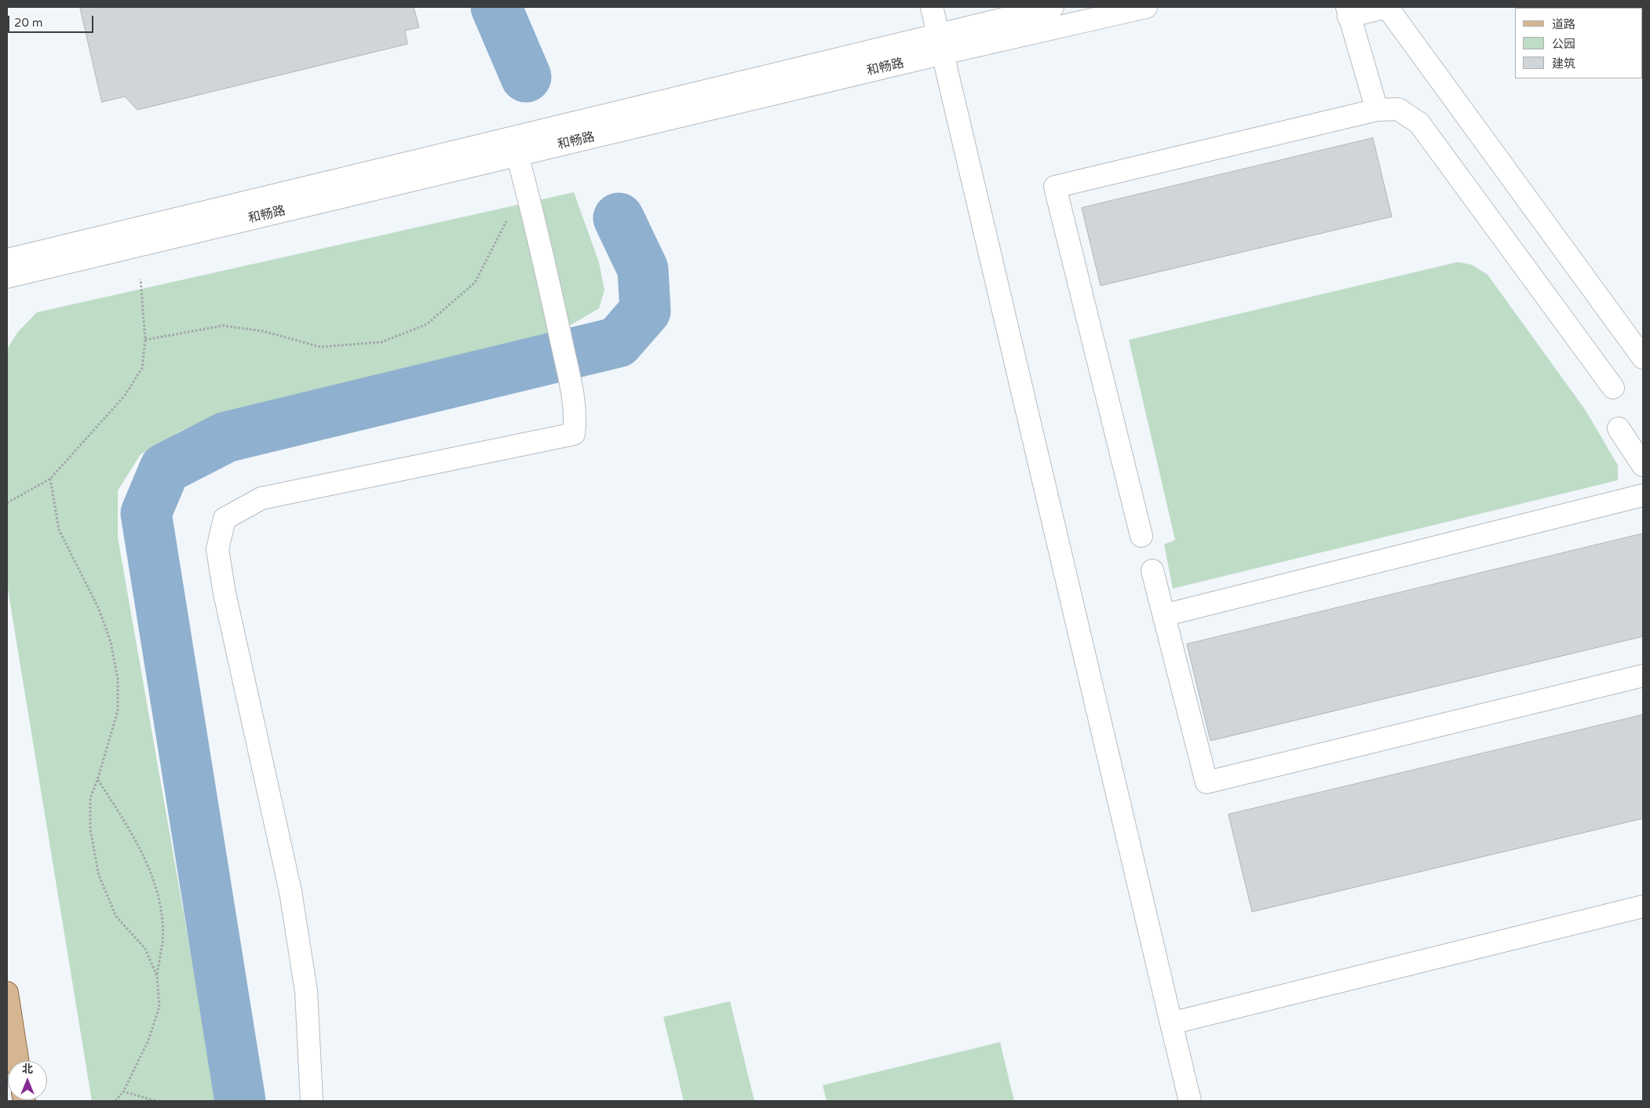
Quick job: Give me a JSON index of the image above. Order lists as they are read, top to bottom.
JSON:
{
  "streets": {
    "street": ["和畅路"]
  },
  "legend": ["道路", "公园", "建筑"],
  "scale_bar": "20 m",
  "north": "top"
}
